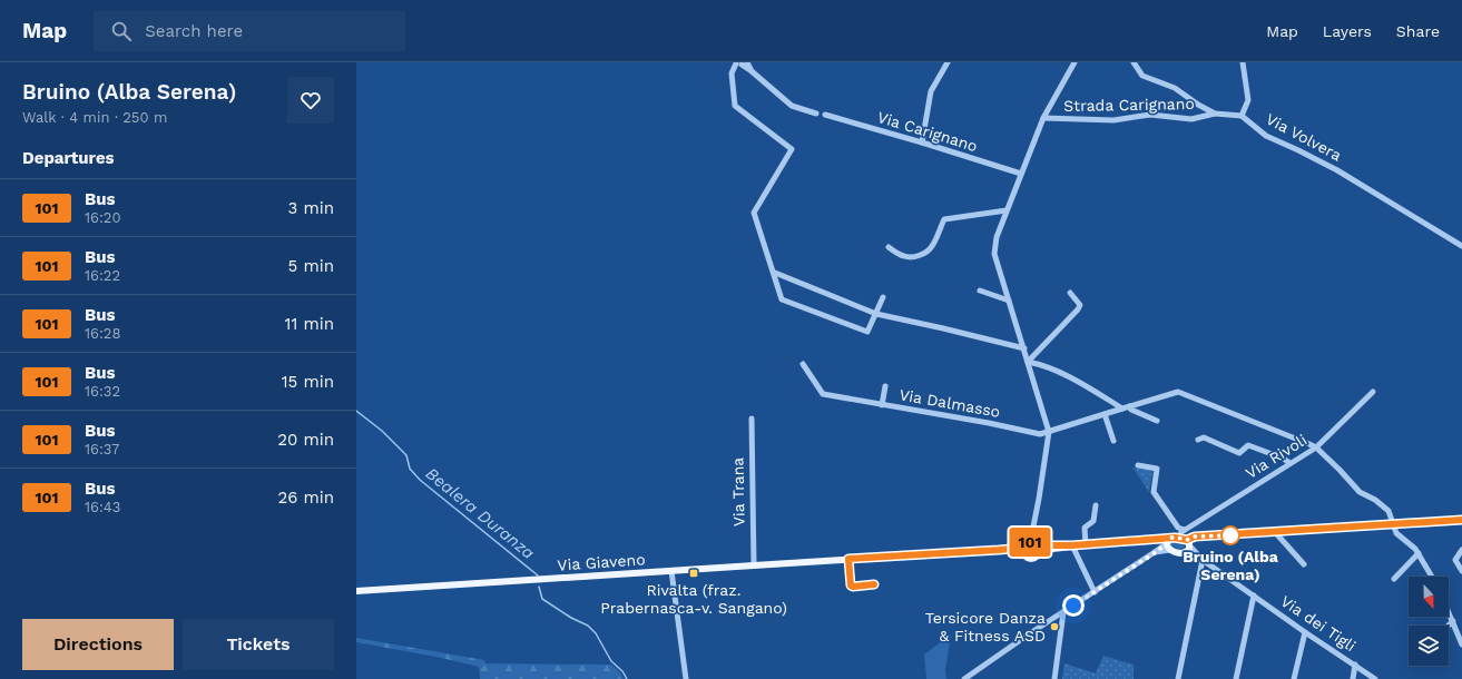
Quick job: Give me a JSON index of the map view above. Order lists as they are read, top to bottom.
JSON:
{
  "streets": {
    "main road": ["Via Giaveno"],
    "street": [
      "Strada Carignano",
      "Via Carignano",
      "Via Volvera",
      "Via Dalmasso",
      "Via Rivoli",
      "Via Trana",
      "Via dei Tigli"
    ]
  },
  "crossings": [
    ["Strada Carignano", "Via Volvera"],
    ["Via Dalmasso", "Via Rivoli"],
    ["Via Trana", "Via Giaveno"]
  ],
  "water": ["Bealera Duranza"],
  "places": {
    "other": ["Bruino (Alba Serena)", "Tersicore Danza & Fitness ASD"],
    "transit": ["Rivalta (fraz. Prabernasca-v. Sangano)"]
  },
  "lines": ["bus line 101"],
  "north": "bottom",
  "page": {
    "header": "Map",
    "search": "Search here",
    "nav": ["Map", "Layers", "Share"],
    "heading": [
      ["Bruino (Alba Serena)", "Walk · 4 min · 250 m"],
      "Departures"
    ],
    "on_map": "101",
    "list": [
      {
        "mark": "101",
        "name": "Bus",
        "note": "16:20",
        "value": "3 min"
      },
      {
        "mark": "101",
        "name": "Bus",
        "note": "16:22",
        "value": "5 min"
      },
      {
        "mark": "101",
        "name": "Bus",
        "note": "16:28",
        "value": "11 min"
      },
      {
        "mark": "101",
        "name": "Bus",
        "note": "16:32",
        "value": "15 min"
      },
      {
        "mark": "101",
        "name": "Bus",
        "note": "16:37",
        "value": "20 min"
      },
      {
        "mark": "101",
        "name": "Bus",
        "note": "16:43",
        "value": "26 min"
      }
    ],
    "buttons": ["Directions", "Tickets"]
  }
}
